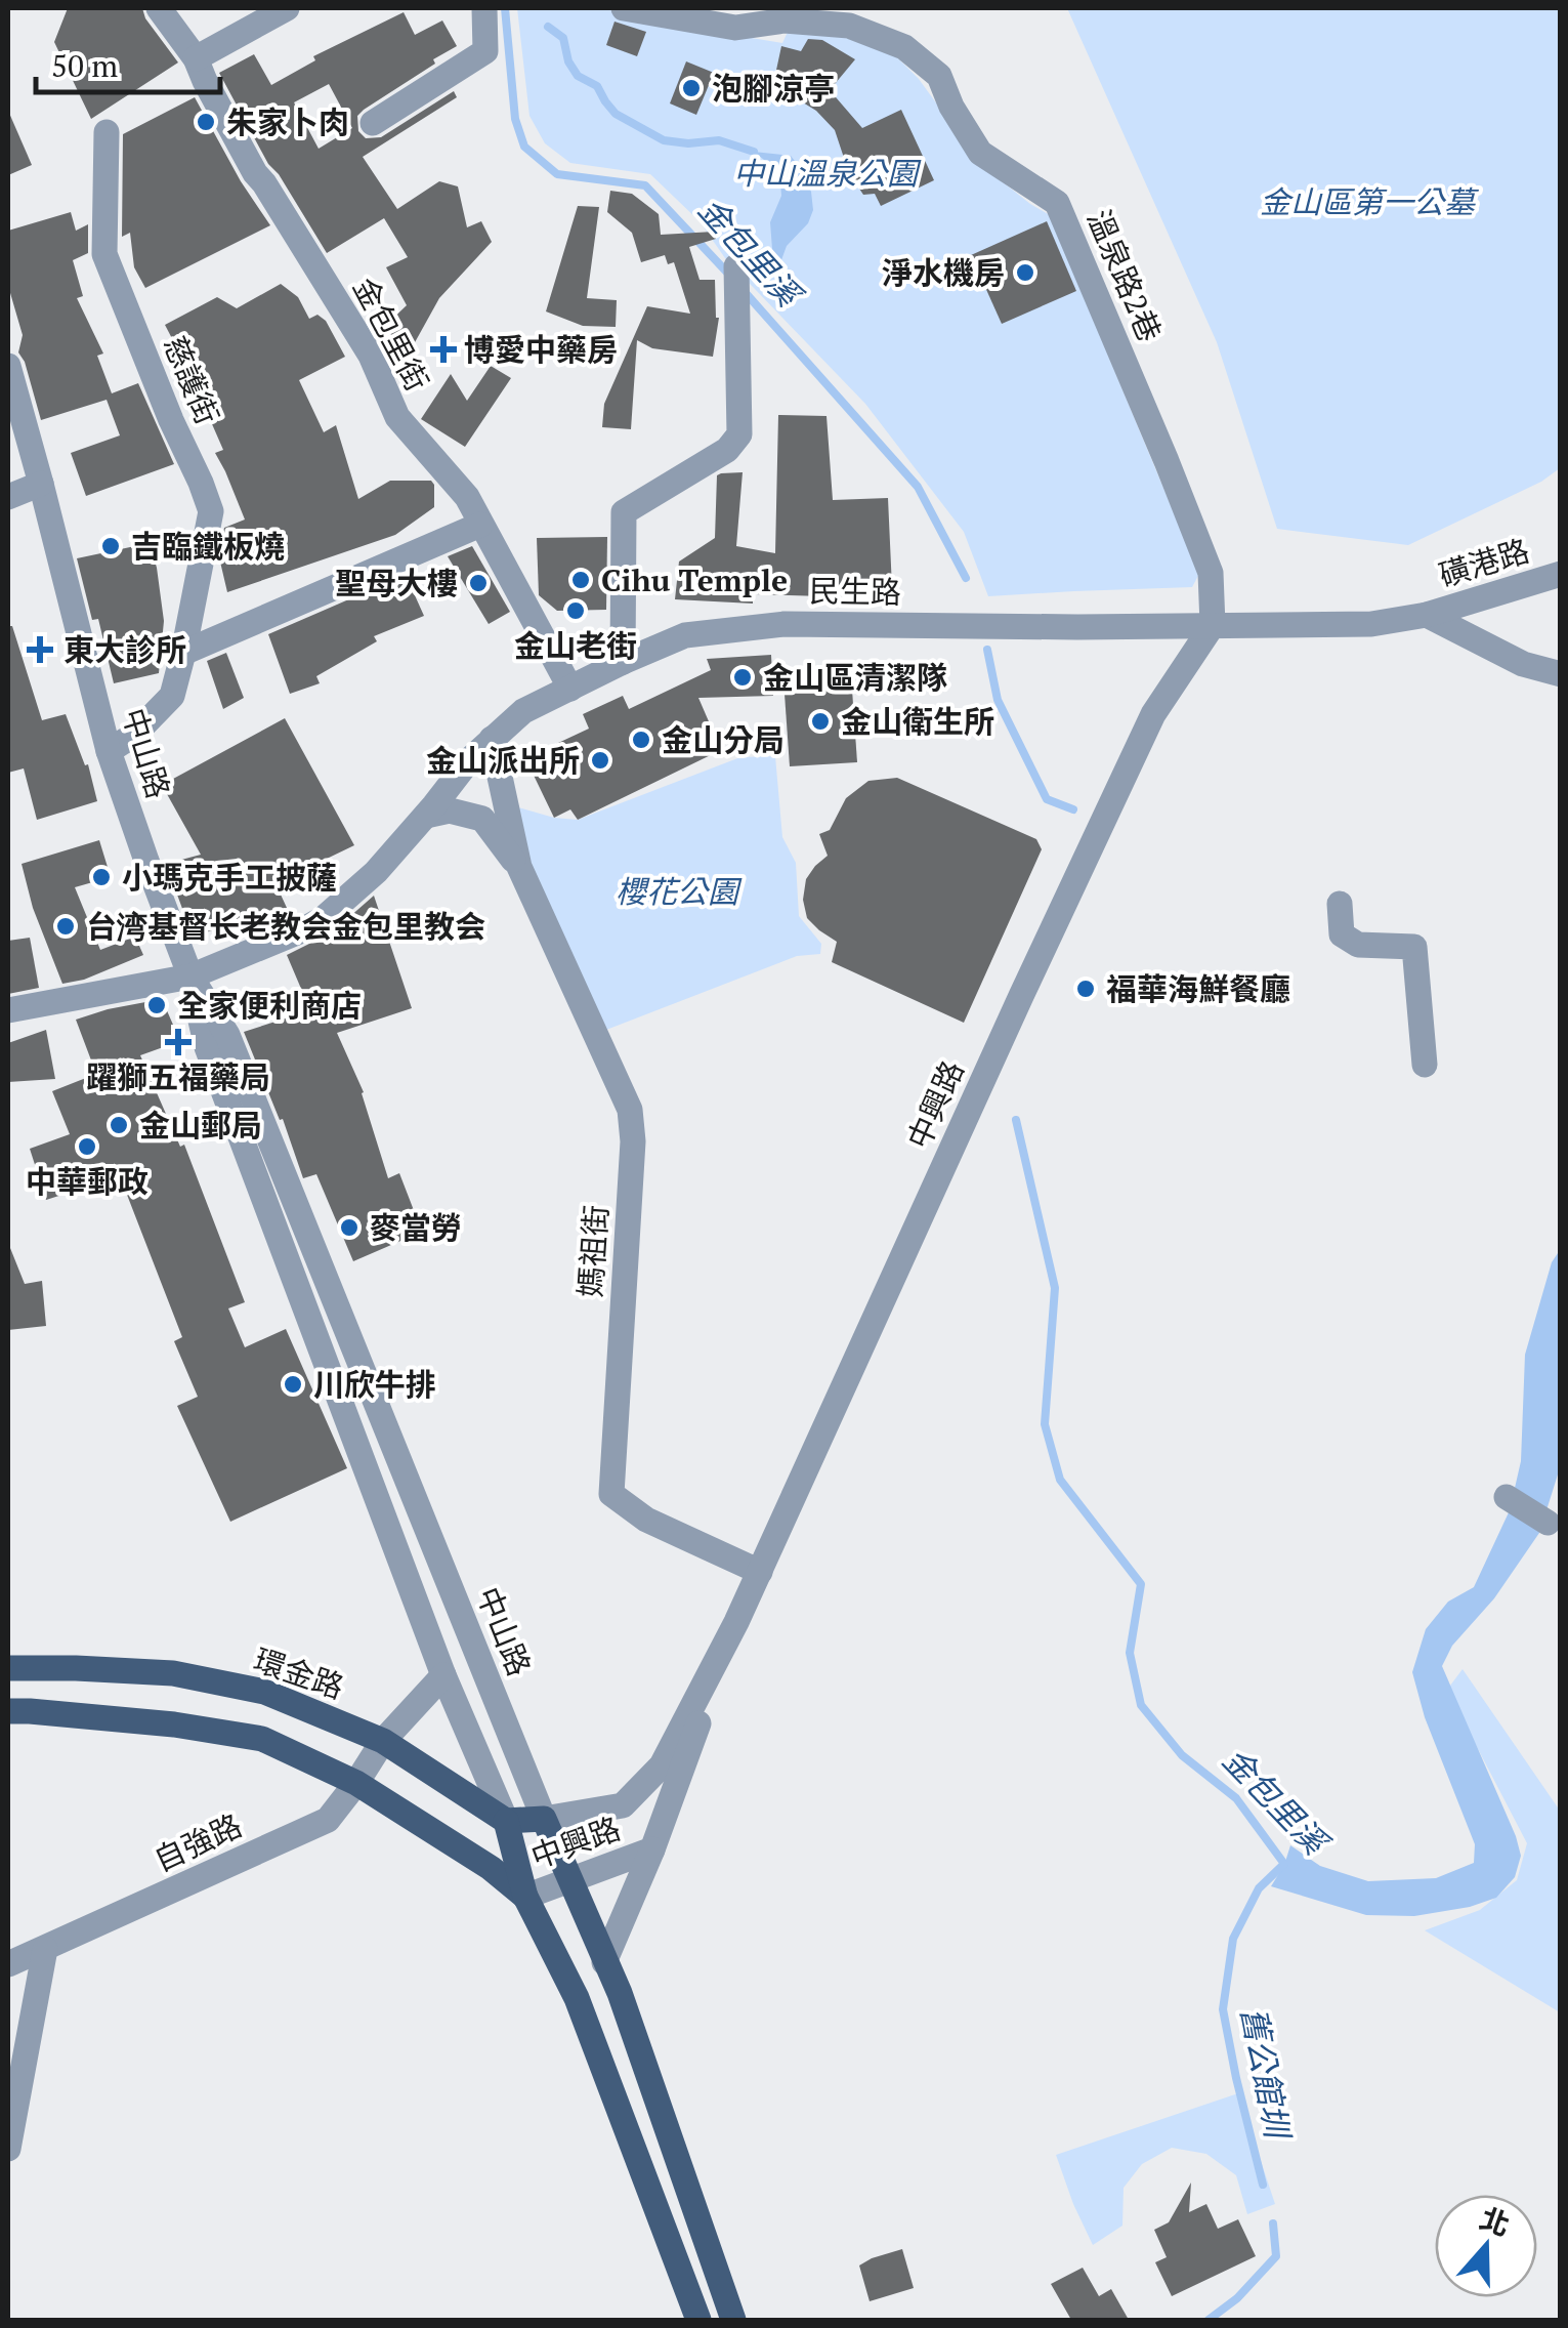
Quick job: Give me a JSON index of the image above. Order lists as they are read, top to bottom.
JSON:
{
  "streets": {
    "main road": ["中山路", "環金路"],
    "street": [
      "溫泉路2巷",
      "金包里街",
      "慈護街",
      "磺港路",
      "民生路",
      "中興路",
      "媽祖街",
      "自強路"
    ]
  },
  "crossings": [
    ["溫泉路2巷", "民生路"],
    ["溫泉路2巷", "中興路"],
    ["金包里街", "民生路"],
    ["慈護街", "中山路"],
    ["磺港路", "民生路"],
    ["民生路", "中山路"],
    ["民生路", "中興路"],
    ["民生路", "媽祖街"],
    ["中山路", "中興路"],
    ["中山路", "環金路"],
    ["中山路", "自強路"],
    ["中興路", "媽祖街"],
    ["環金路", "自強路"]
  ],
  "water": ["金包里溪", "舊公館圳"],
  "parks": ["中山溫泉公園", "金山區第一公墓", "櫻花公園"],
  "places": {
    "other": [
      "泡腳涼亭",
      "朱家卜肉",
      "淨水機房",
      "吉臨鐵板燒",
      "Cihu Temple",
      "聖母大樓",
      "金山老街",
      "金山區清潔隊",
      "金山衛生所",
      "金山分局",
      "金山派出所",
      "小瑪克手工披薩",
      "台湾基督长老教会金包里教会",
      "福華海鮮餐廳",
      "全家便利商店",
      "金山郵局",
      "中華郵政",
      "麥當勞",
      "川欣牛排"
    ],
    "health": ["博愛中藥房", "東大診所", "躍獅五福藥局"]
  },
  "scale_bar": "50 m",
  "north": "top"
}
